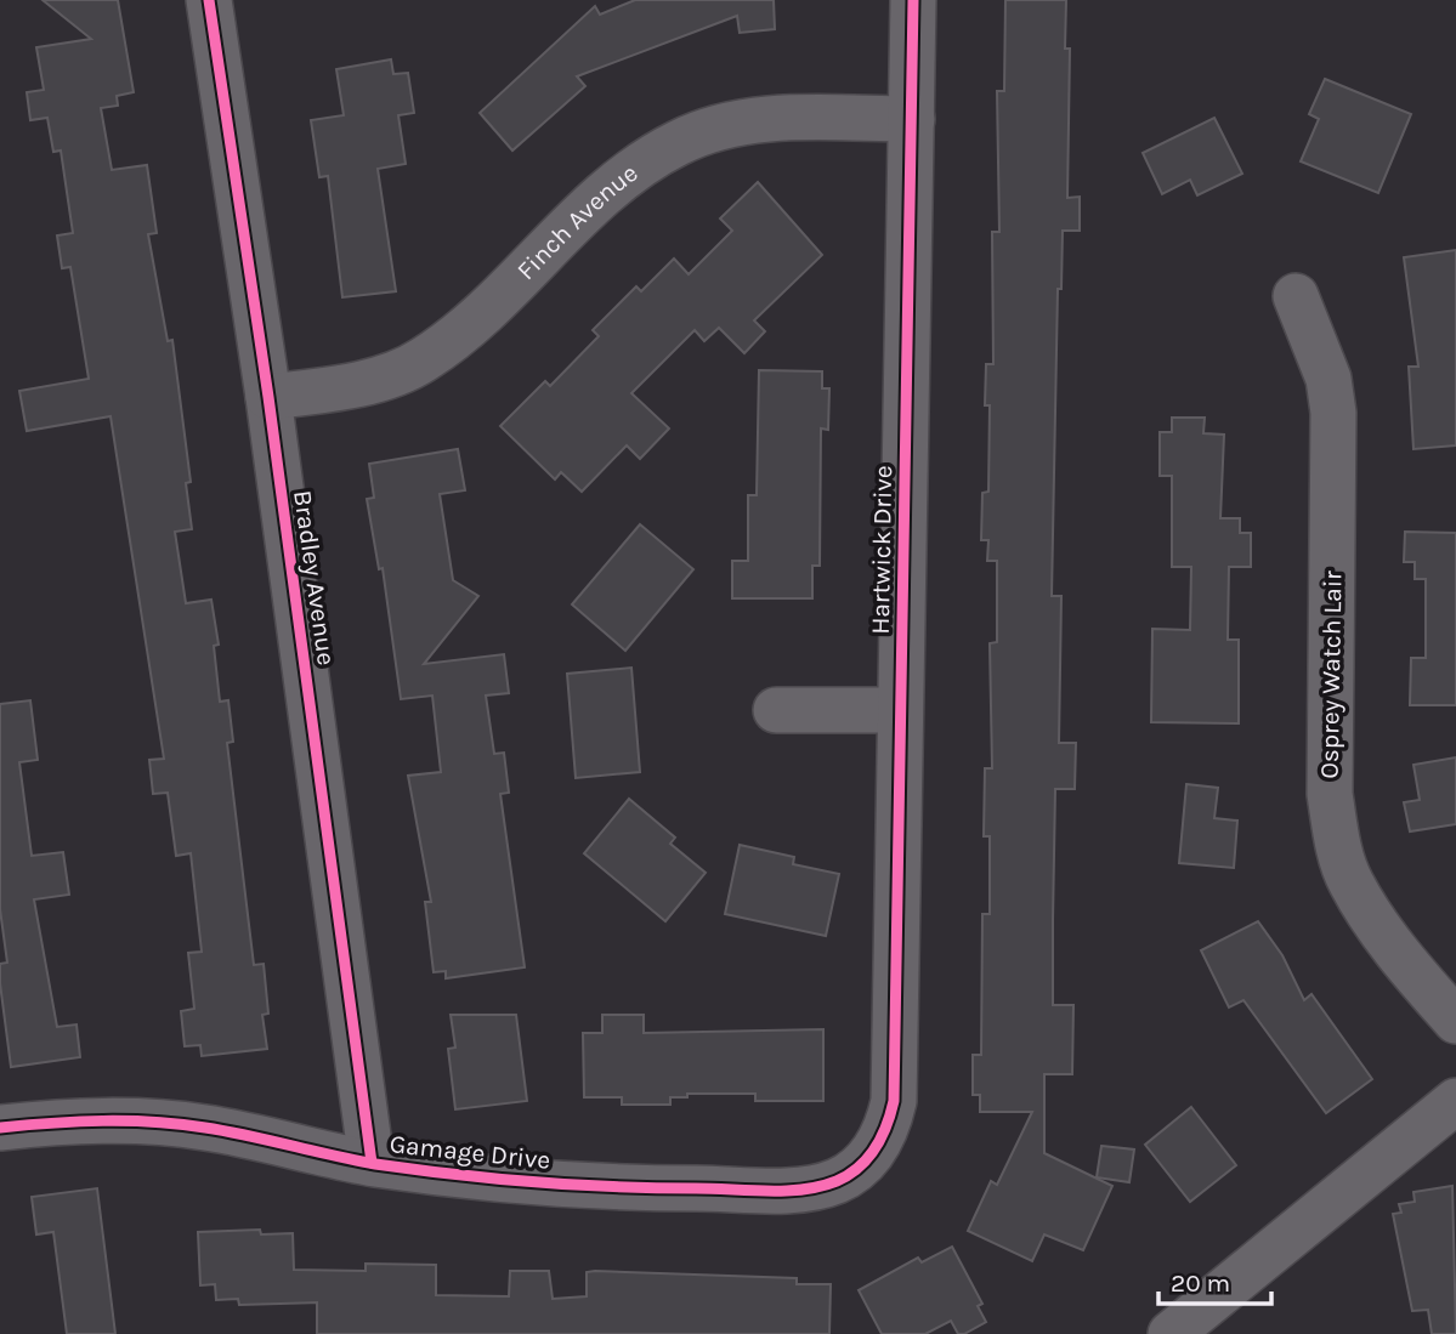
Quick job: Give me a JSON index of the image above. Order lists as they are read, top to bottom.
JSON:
{
  "streets": {
    "street": [
      "Finch Avenue",
      "Hartwick Drive",
      "Bradley Avenue",
      "Osprey Watch Lair",
      "Gamage Drive"
    ]
  },
  "crossings": [
    ["Finch Avenue", "Hartwick Drive"],
    ["Finch Avenue", "Bradley Avenue"],
    ["Hartwick Drive", "Gamage Drive"],
    ["Bradley Avenue", "Gamage Drive"]
  ],
  "scale_bar": "20 m"
}
